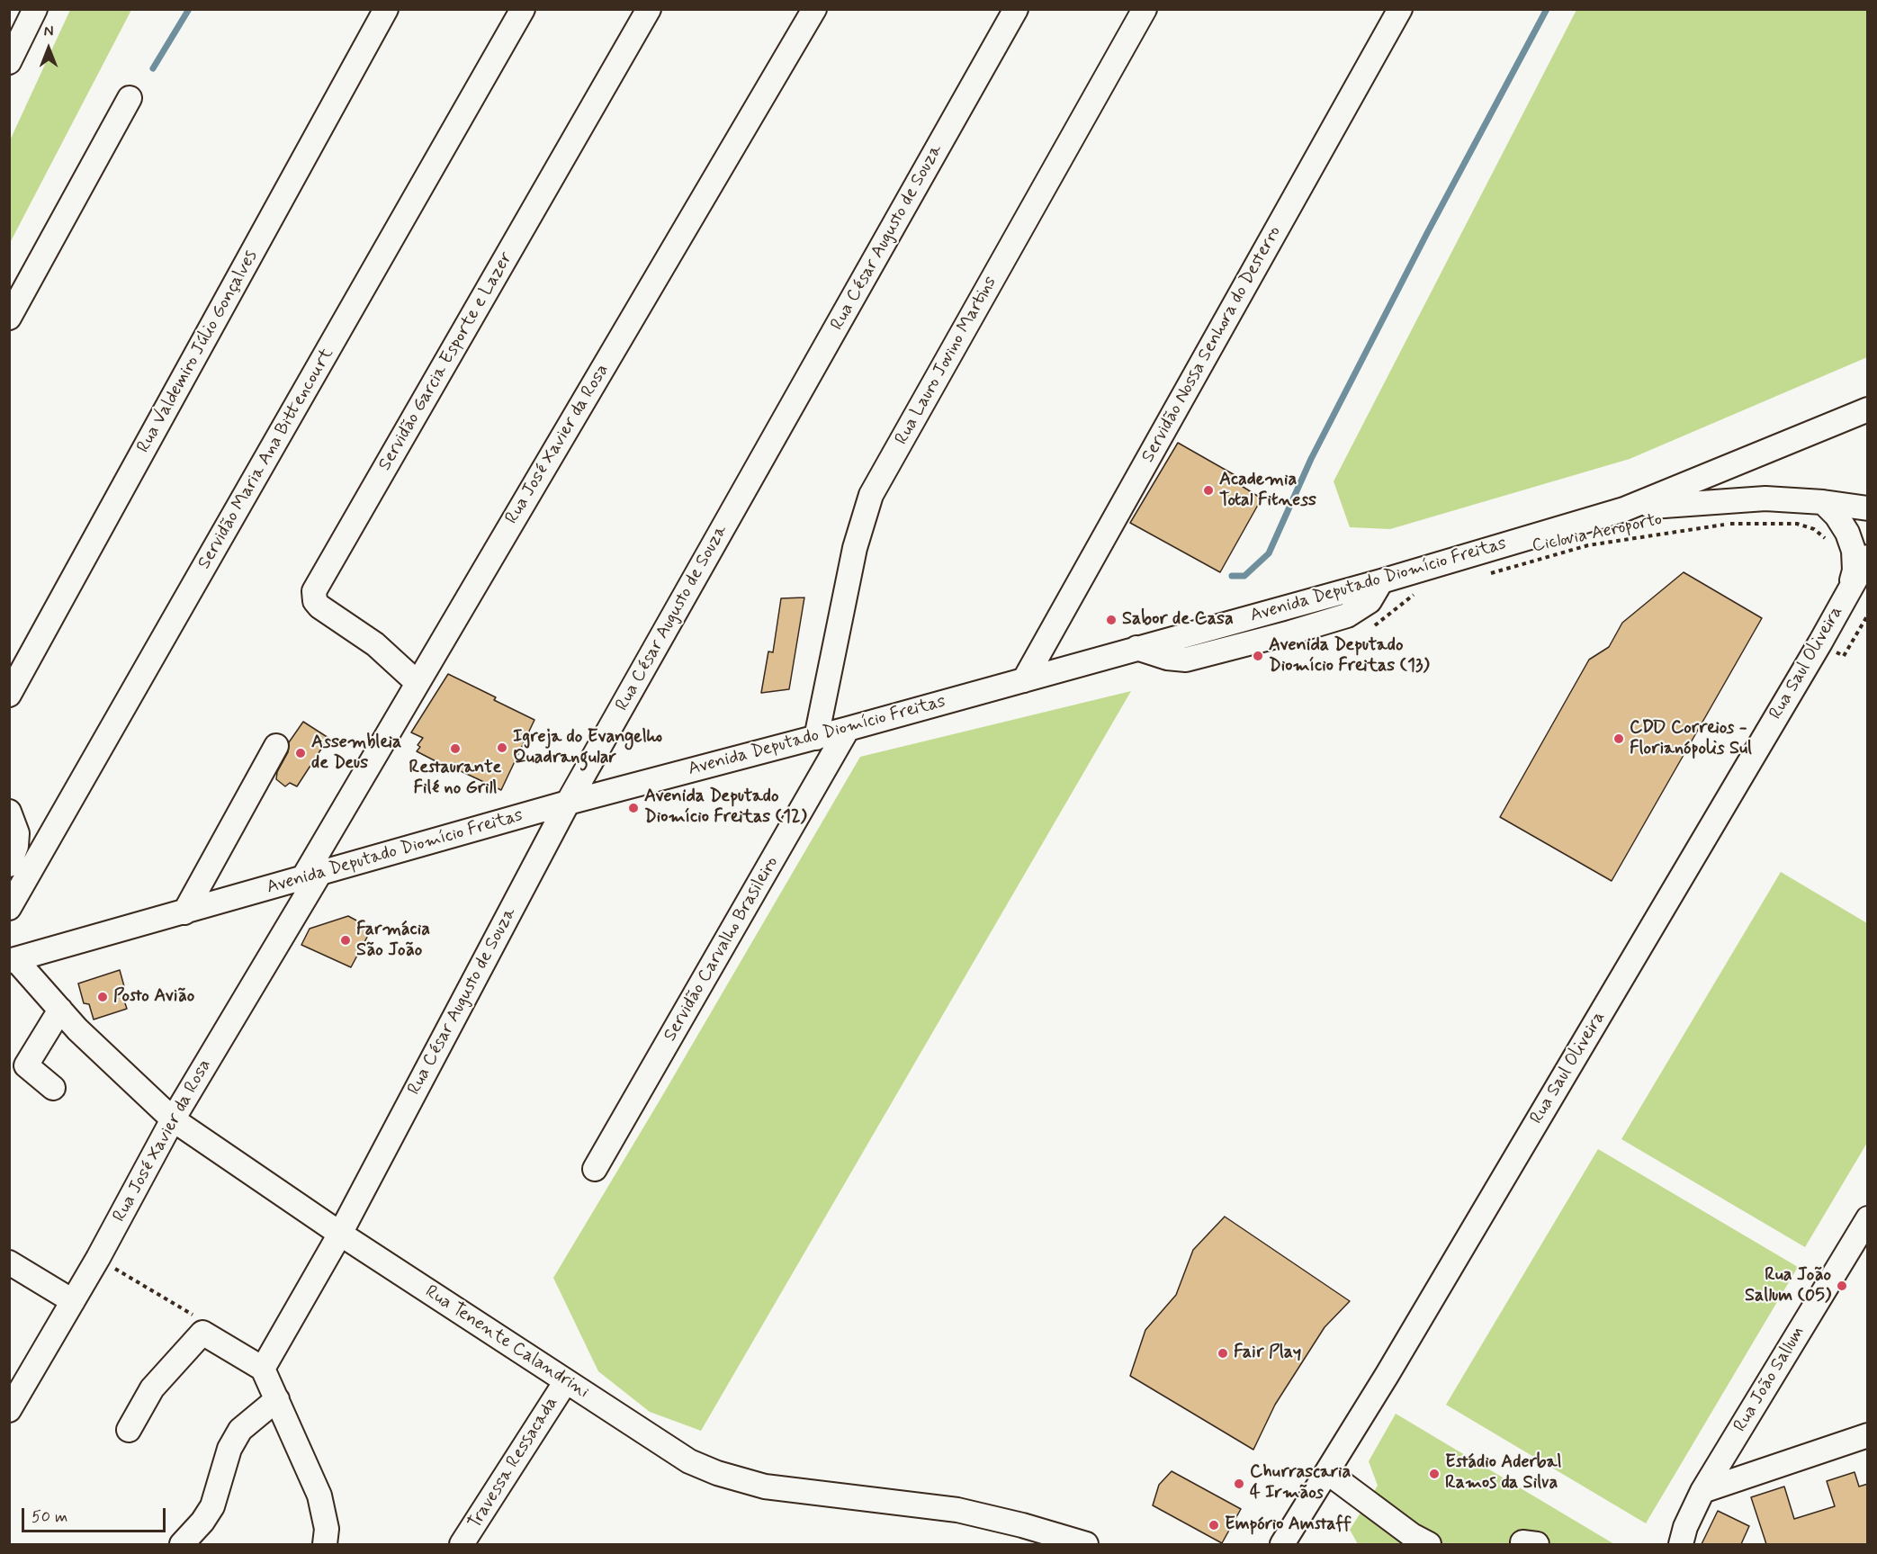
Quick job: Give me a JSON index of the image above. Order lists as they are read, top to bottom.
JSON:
{
  "streets": {
    "street": [
      "Rua César Augusto de Souza",
      "Servidão Nossa Senhora do Desterro",
      "Rua Valdemiro Júlio Gonçalves",
      "Rua Lauro Jovino Martins",
      "Servidão Garcia Esporte e Lazer",
      "Rua José Xavier da Rosa",
      "Servidão Maria Ana Bittencourt",
      "Avenida Deputado Diomício Freitas",
      "Rua Saul Oliveira",
      "Servidão Carvalho Brasileiro",
      "Rua Tenente Calandrini",
      "Rua João Sallum",
      "Travessa Ressacada"
    ],
    "path": ["Ciclovia Aeroporto"]
  },
  "crossings": [
    ["Rua César Augusto de Souza", "Avenida Deputado Diomício Freitas"],
    ["Rua César Augusto de Souza", "Rua Tenente Calandrini"],
    ["Servidão Nossa Senhora do Desterro", "Avenida Deputado Diomício Freitas"],
    ["Rua Lauro Jovino Martins", "Avenida Deputado Diomício Freitas"],
    ["Servidão Garcia Esporte e Lazer", "Rua José Xavier da Rosa"],
    ["Rua José Xavier da Rosa", "Avenida Deputado Diomício Freitas"],
    ["Rua José Xavier da Rosa", "Rua Tenente Calandrini"],
    ["Avenida Deputado Diomício Freitas", "Rua Saul Oliveira"],
    ["Avenida Deputado Diomício Freitas", "Servidão Carvalho Brasileiro"],
    ["Avenida Deputado Diomício Freitas", "Rua Tenente Calandrini"],
    ["Rua Tenente Calandrini", "Travessa Ressacada"]
  ],
  "places": [
    "Academia Total Fitness",
    "Sabor de Casa",
    "Avenida Deputado Diomício Freitas (13)",
    "CDD Correios - Florianópolis Sul",
    "Igreja do Evangelho Quadrangular",
    "Restaurante Filé no Grill",
    "Assembleia de Deus",
    "Avenida Deputado Diomício Freitas (12)",
    "Farmácia São João",
    "Posto Avião",
    "Rua João Sallum (05)",
    "Fair Play",
    "Estádio Aderbal Ramos da Silva",
    "Churrascaria 4 Irmãos",
    "Empório Amstaff"
  ],
  "scale_bar": "50 m",
  "north": "top"
}
